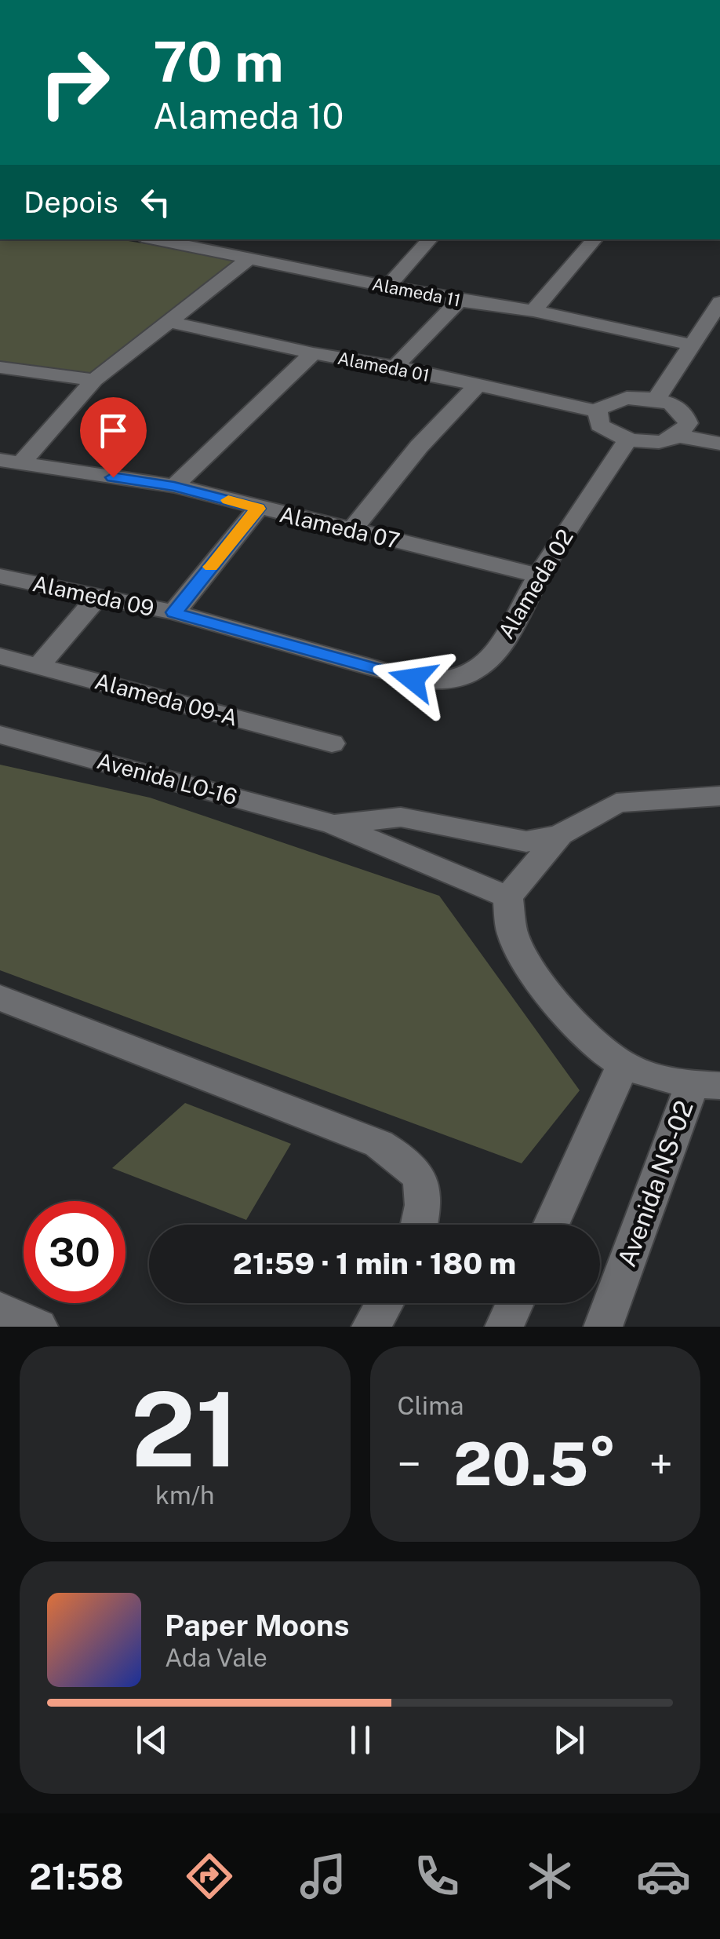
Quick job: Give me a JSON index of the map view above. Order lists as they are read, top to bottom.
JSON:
{
  "streets": {
    "street": [
      "Alameda 11",
      "Alameda 01",
      "Alameda 07",
      "Alameda 02",
      "Alameda 09",
      "Alameda 09-A",
      "Avenida LO-16",
      "Avenida NS-02"
    ]
  },
  "crossings": [
    ["Alameda 07", "Alameda 02"],
    ["Alameda 02", "Alameda 09"]
  ],
  "page": {
    "turn": ["70 m", "Alameda 10"],
    "then": "Depois",
    "limit": "30",
    "trip": "21:59 · 1 min · 180 m",
    "tile": [
      ["21", "km/h"],
      "Clima"
    ],
    "heat": ["−", "20.5°", "+"],
    "song": ["Paper Moons", "Ada Vale"],
    "tabs": "21:58"
  }
}
